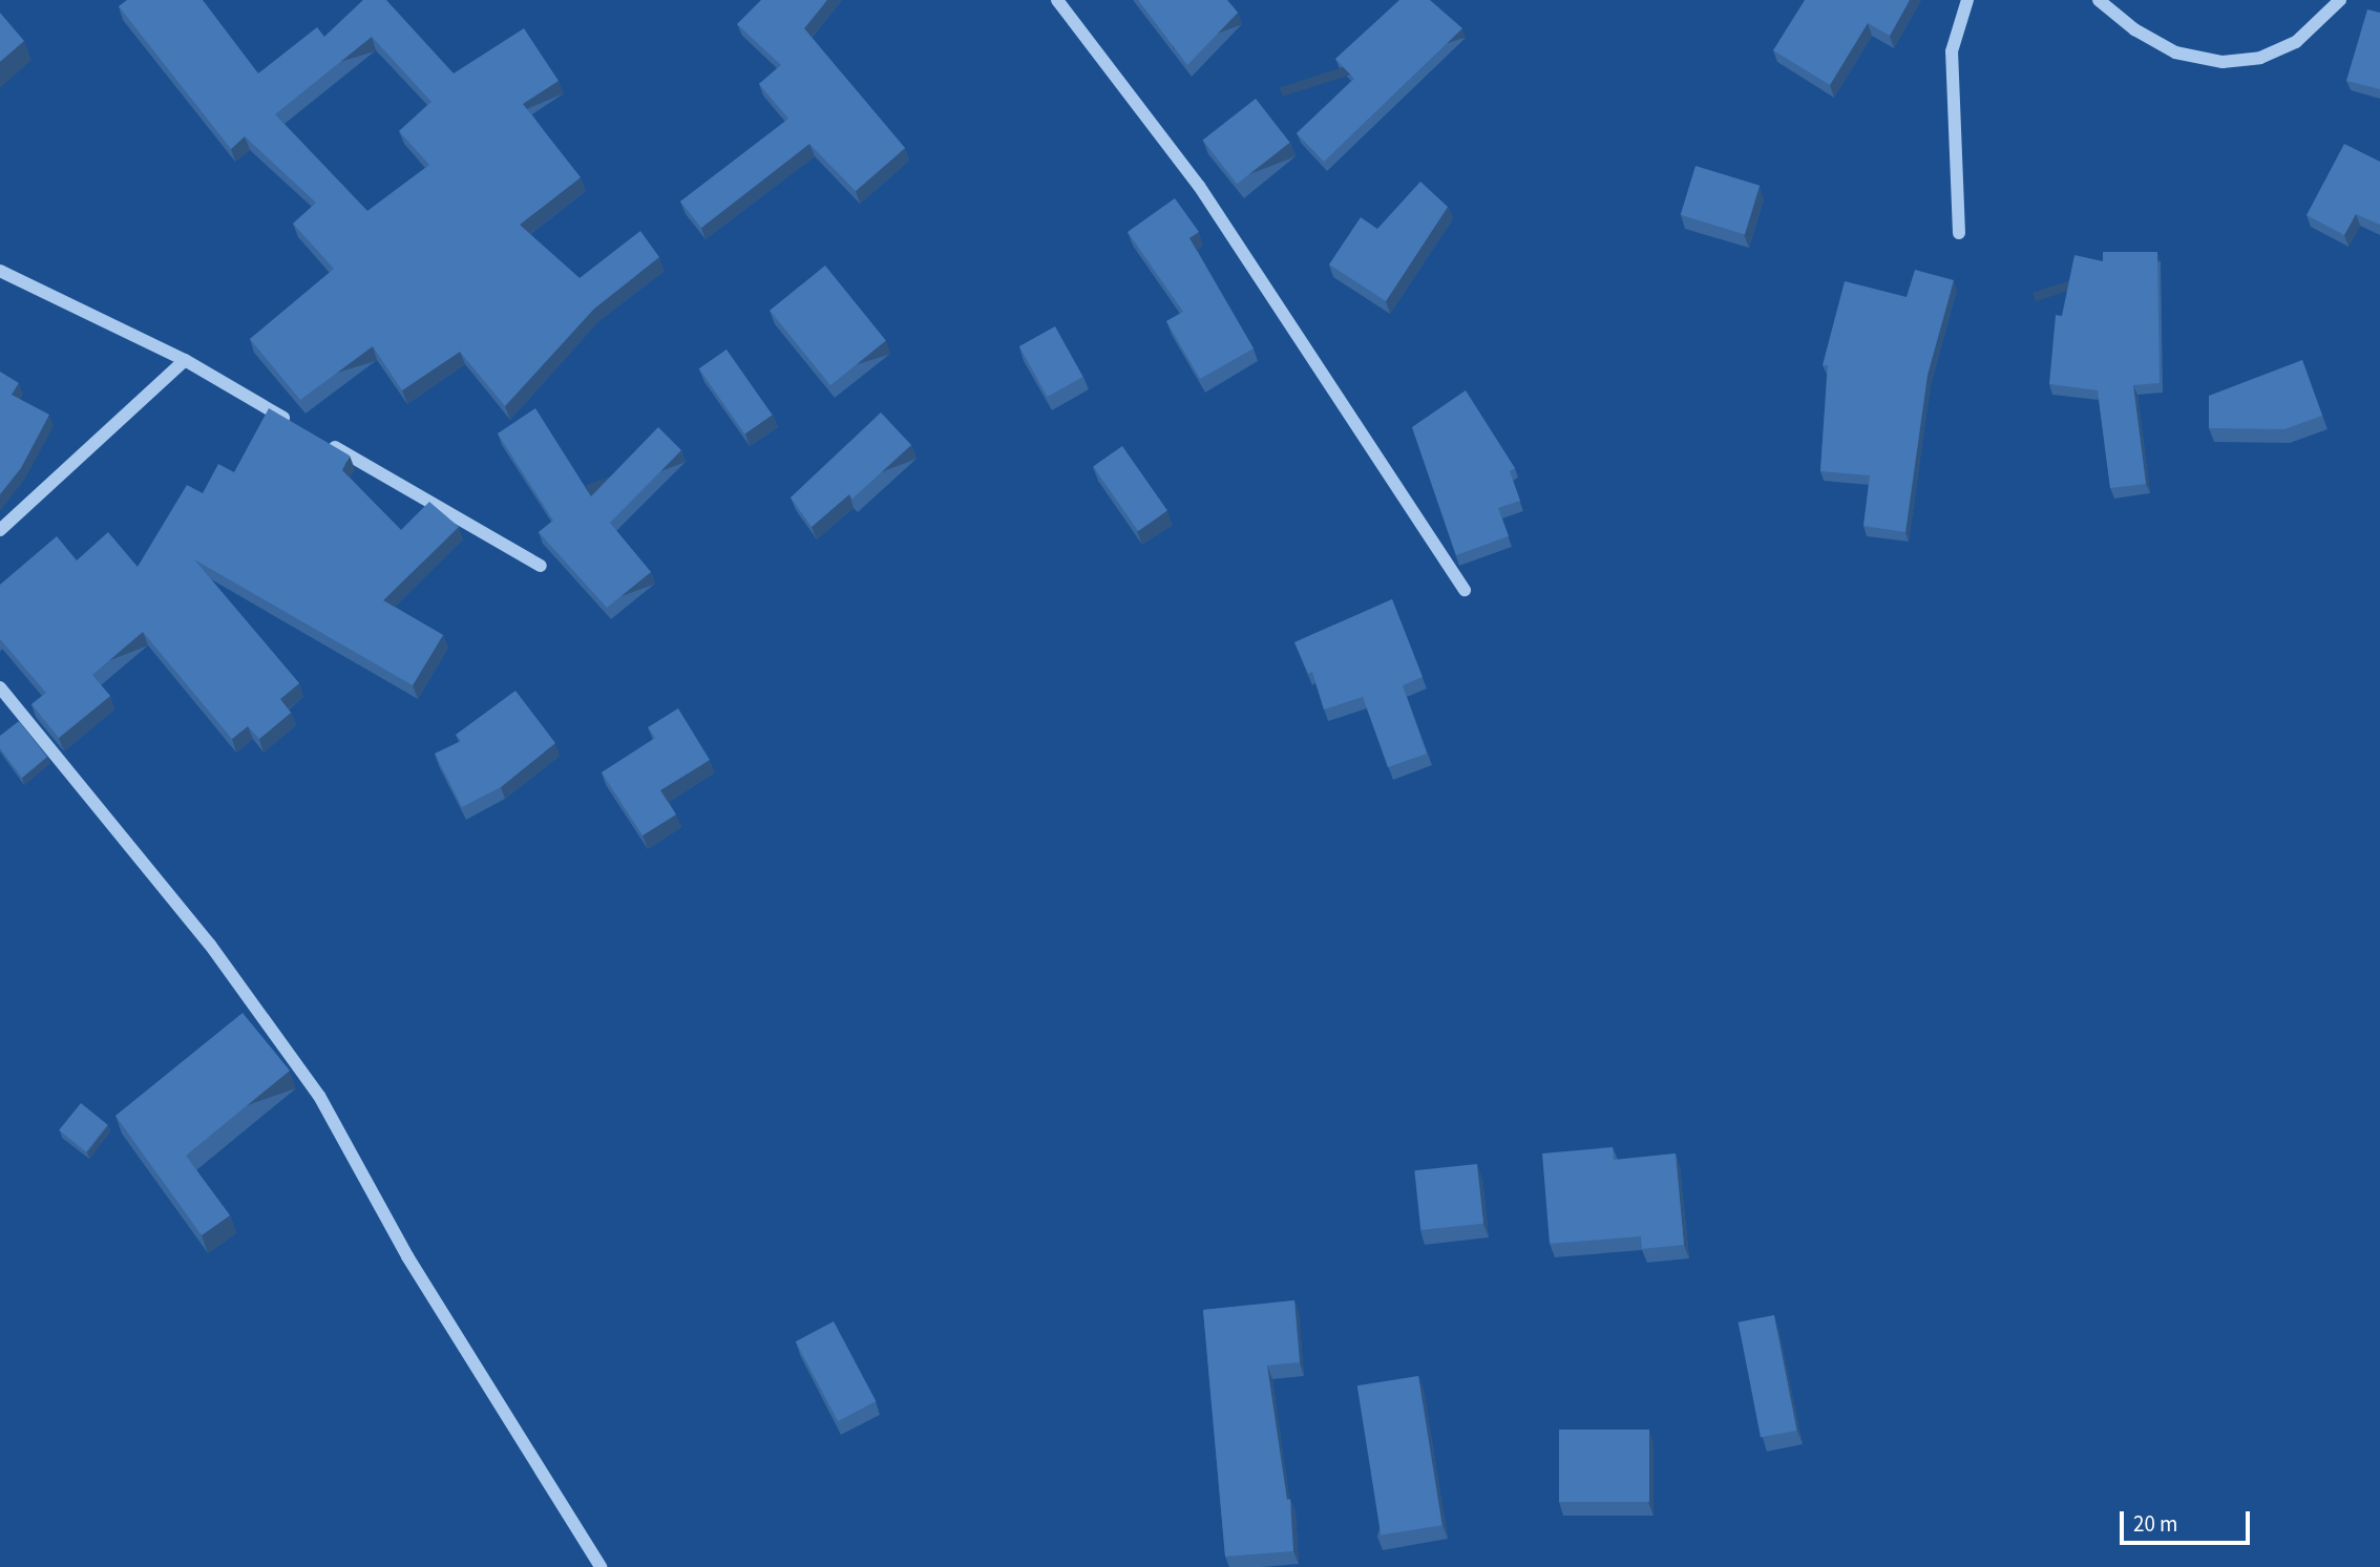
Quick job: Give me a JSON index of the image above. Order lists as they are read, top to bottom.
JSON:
{
  "scale_bar": "20 m"
}
